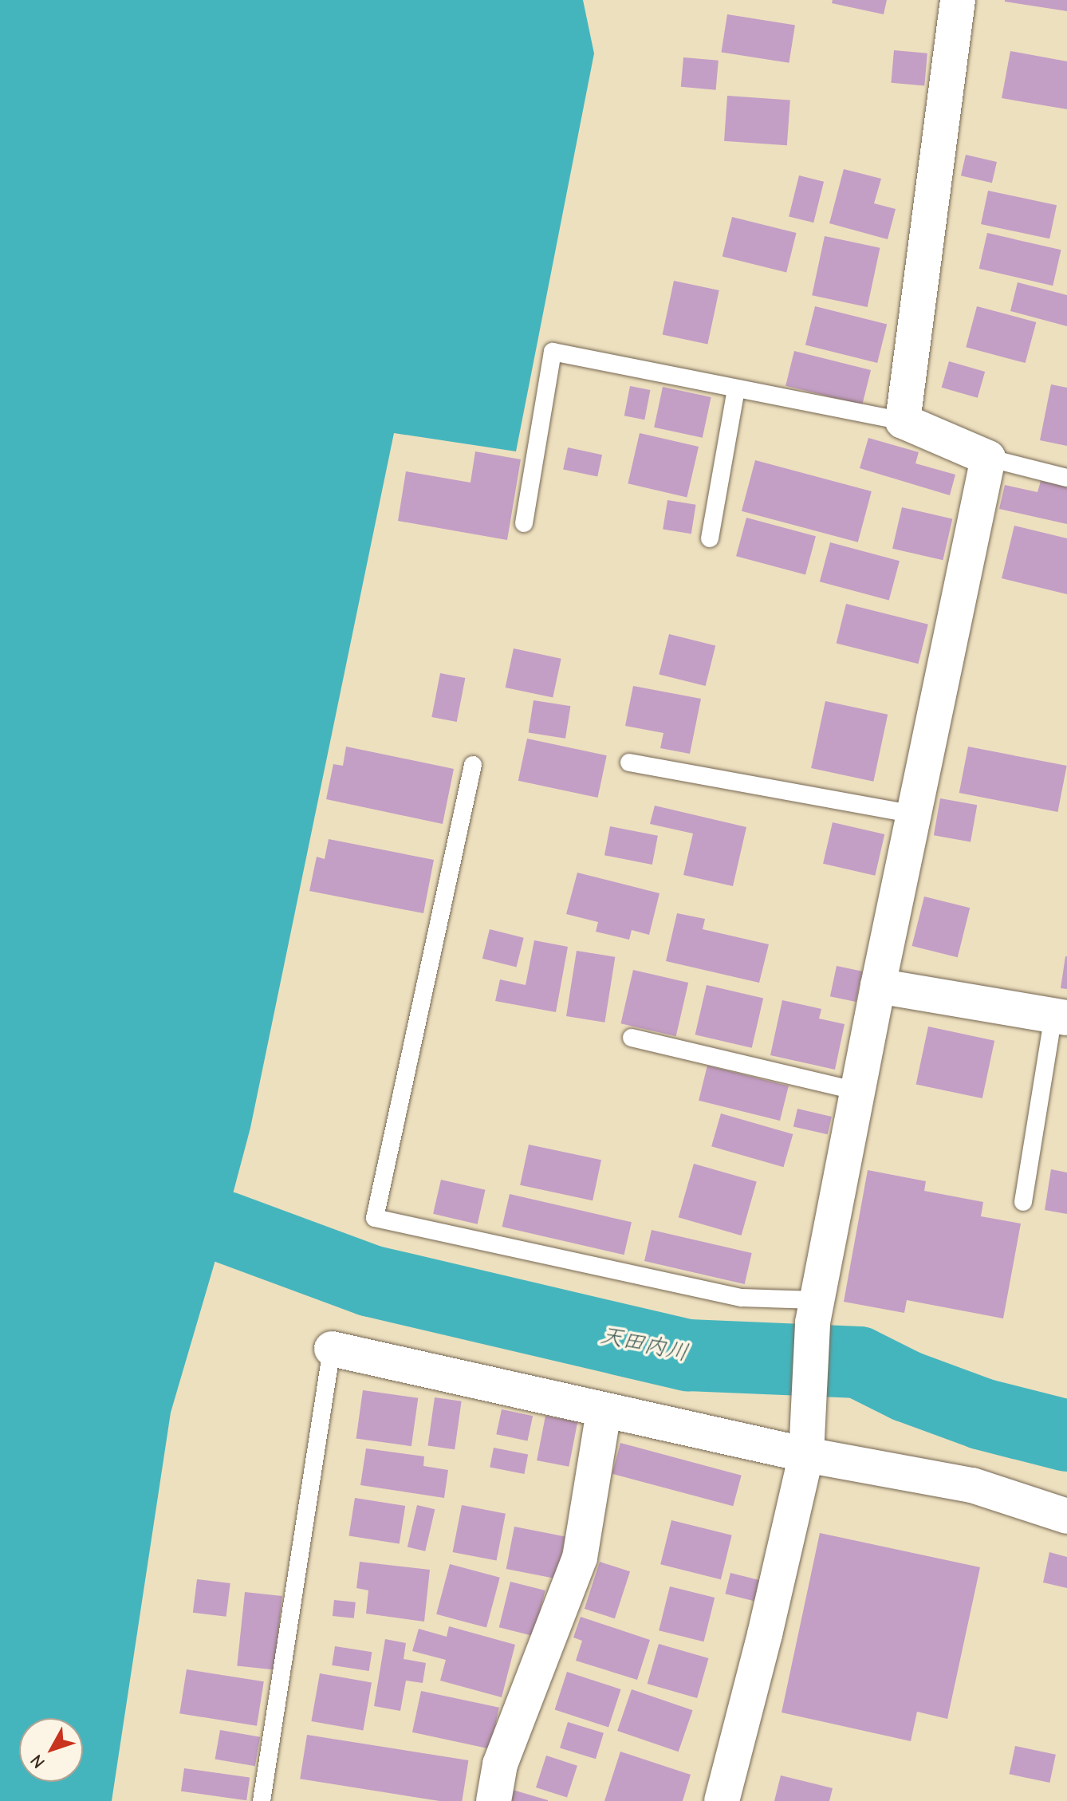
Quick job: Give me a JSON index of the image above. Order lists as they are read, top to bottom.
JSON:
{
  "water": ["天田内川"],
  "north": "bottom left"
}
